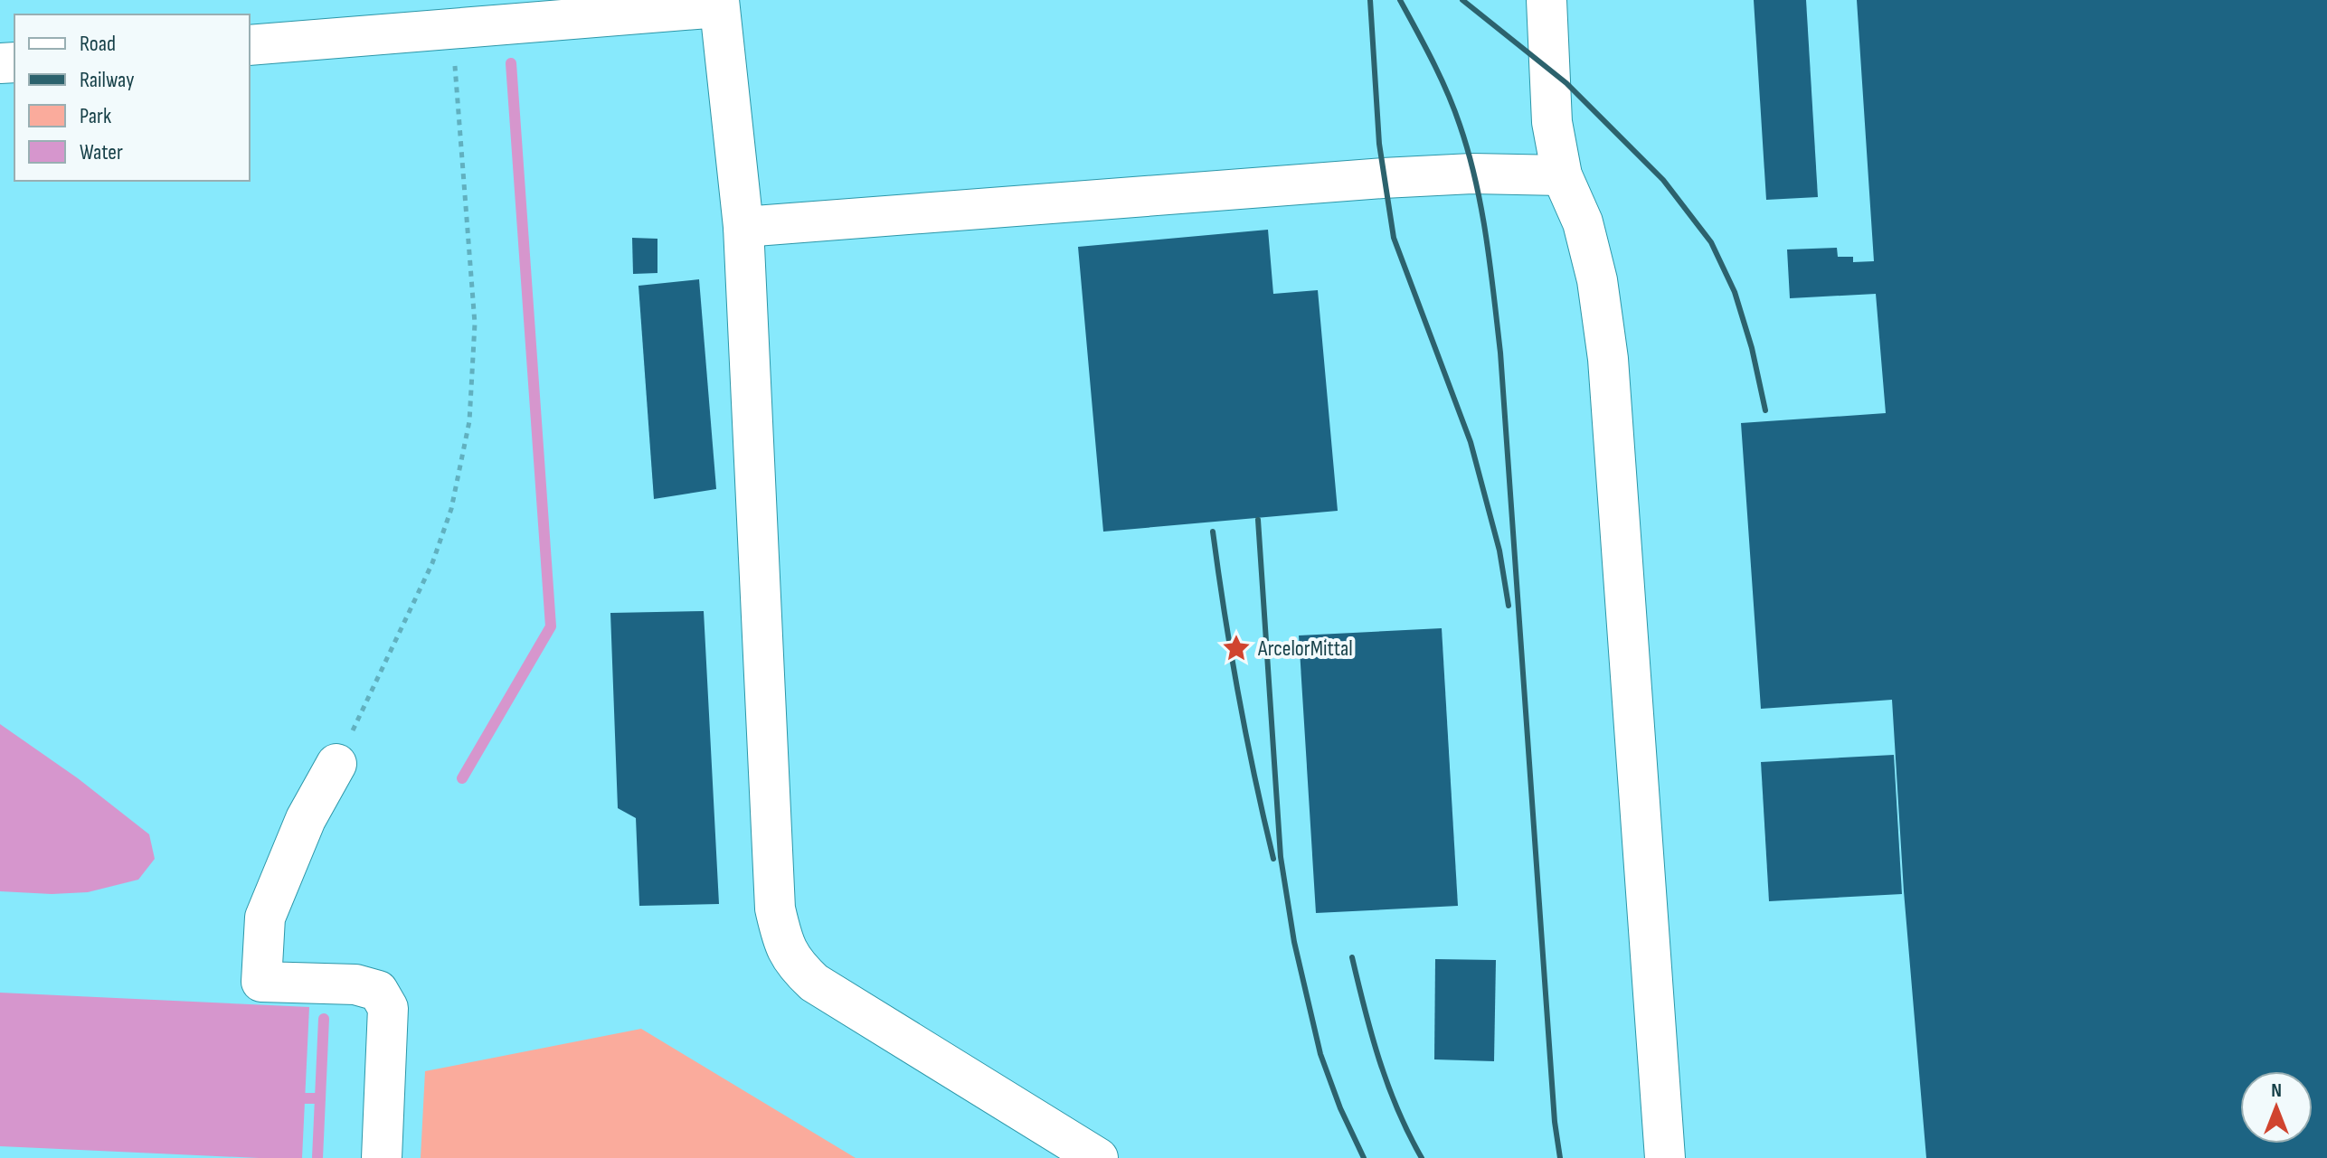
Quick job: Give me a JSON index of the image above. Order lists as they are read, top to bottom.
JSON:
{
  "places": {
    "place": ["ArcelorMittal"]
  },
  "legend": [
    "Road",
    "Railway",
    "Park",
    "Water"
  ],
  "north": "top"
}
